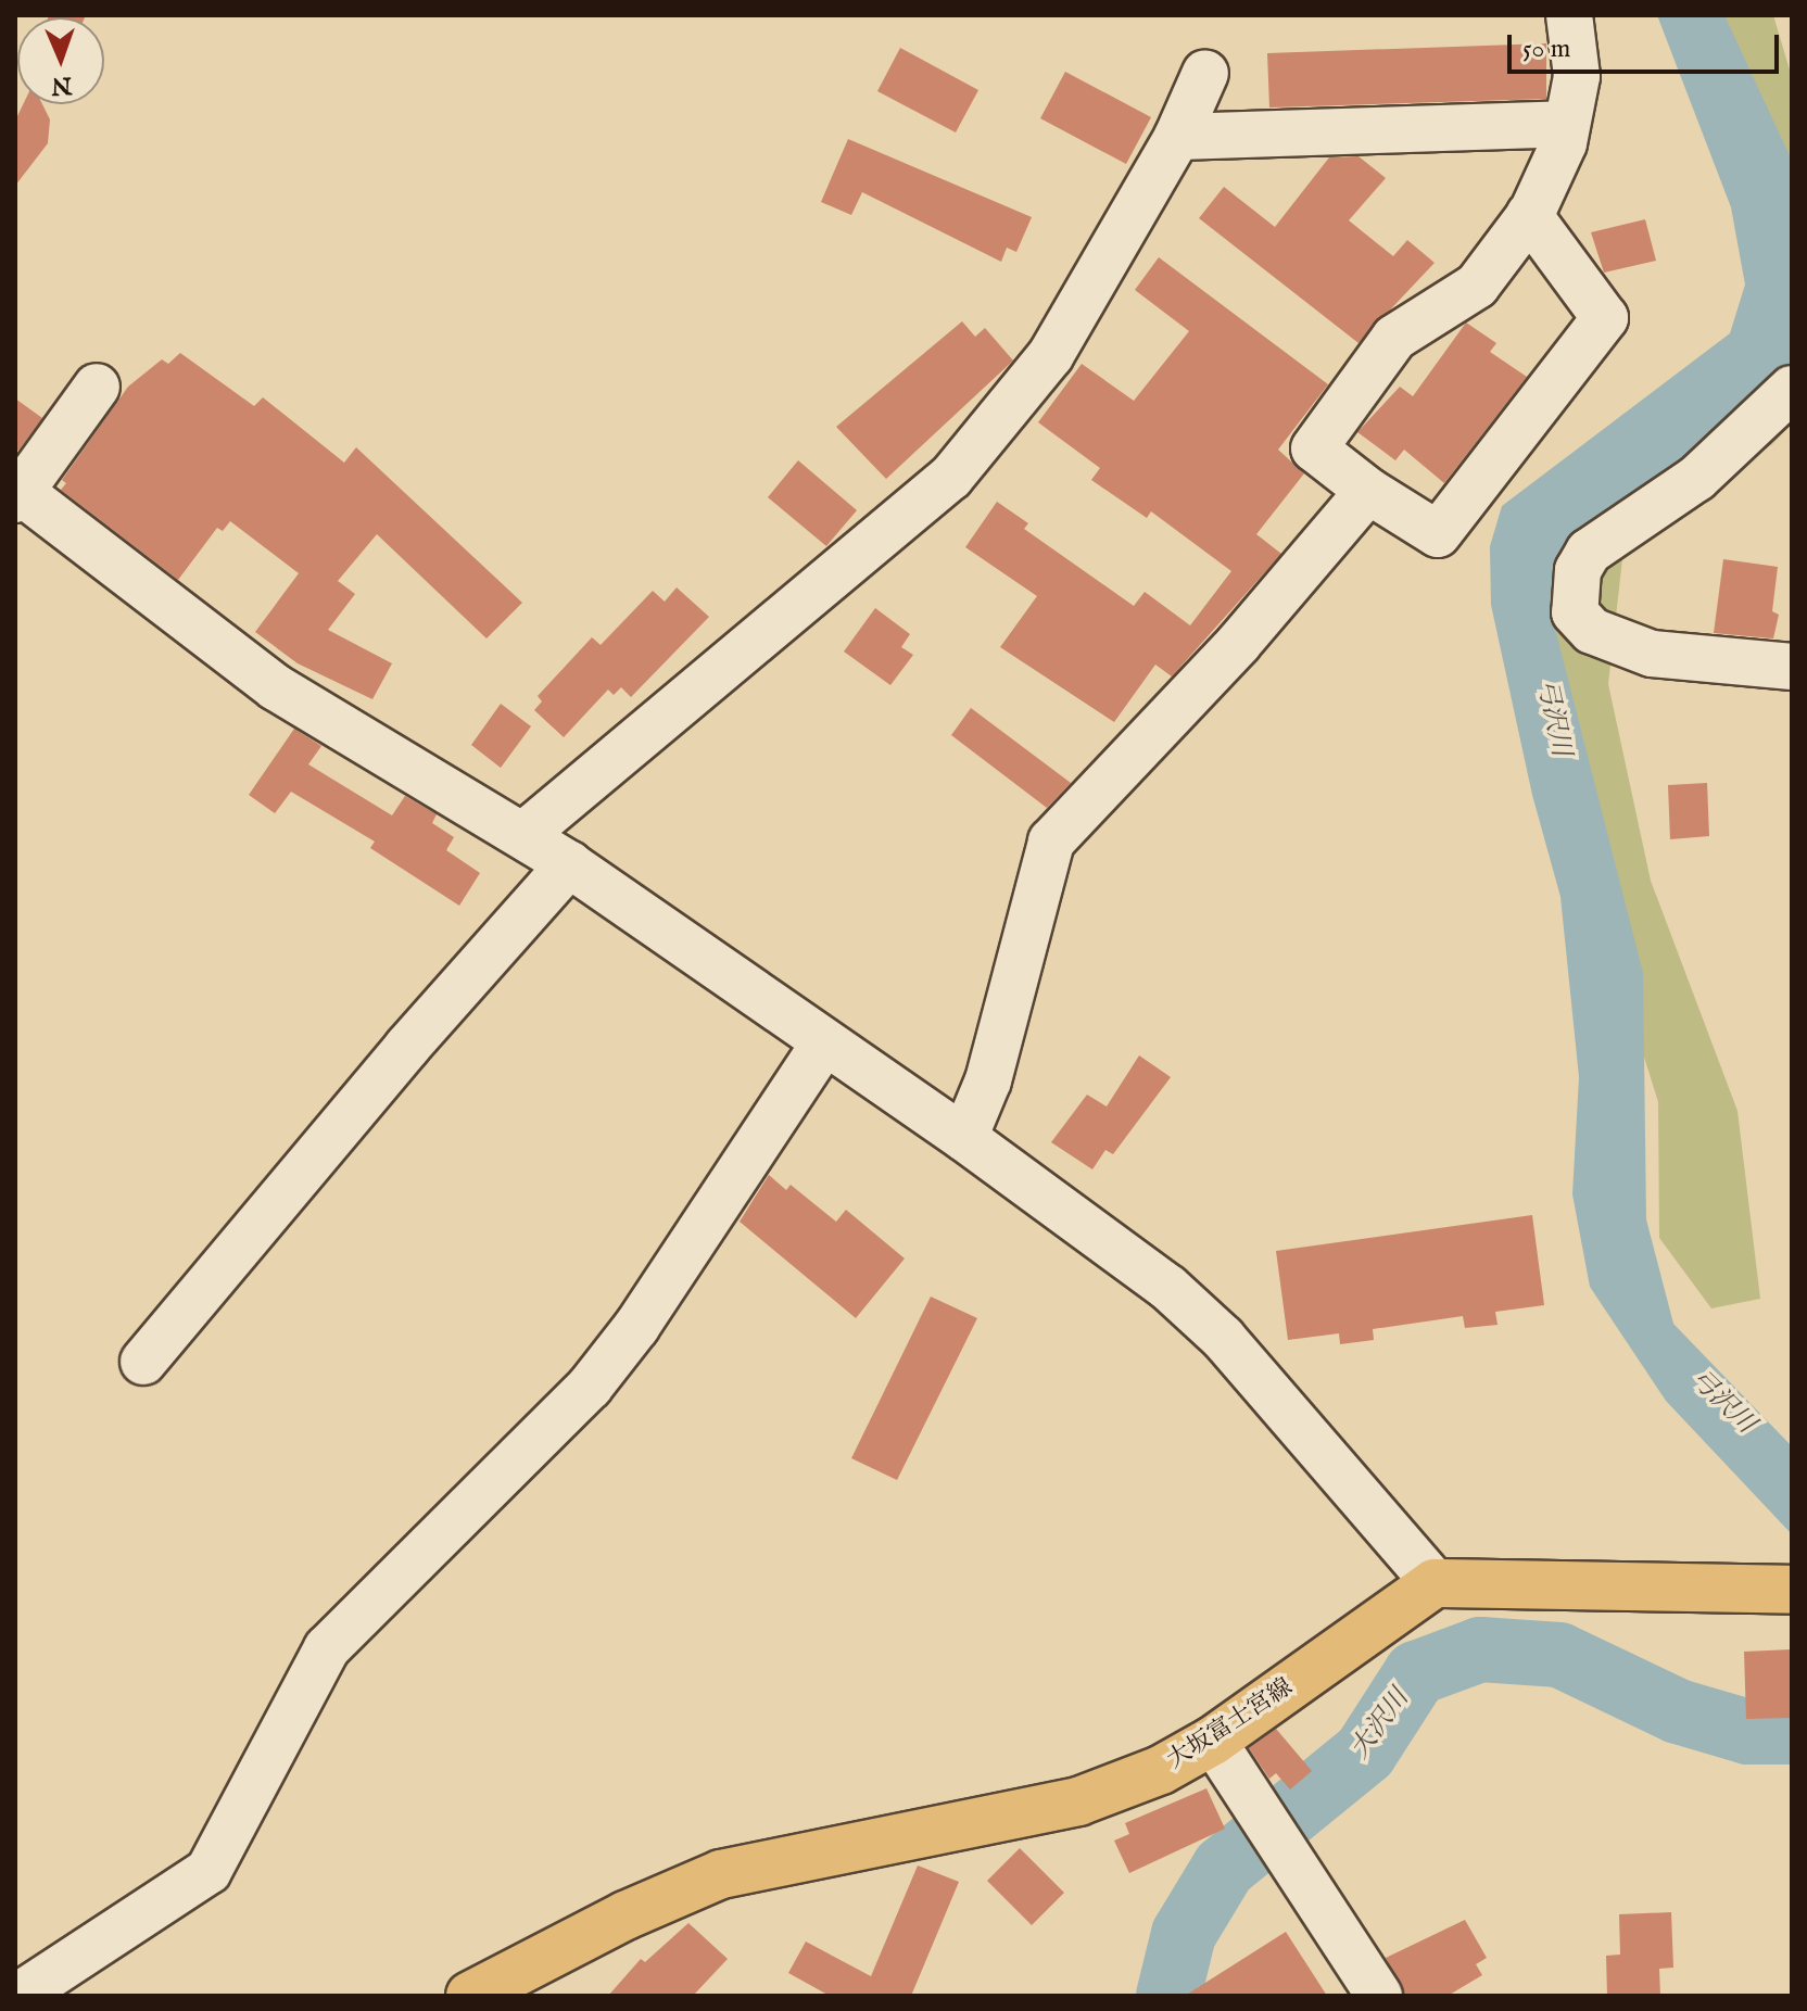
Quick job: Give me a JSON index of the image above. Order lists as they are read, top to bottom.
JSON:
{
  "streets": {
    "main road": ["大坂富士宮線"]
  },
  "water": ["弓沢川", "大沢川"],
  "scale_bar": "50 m",
  "north": "bottom"
}
